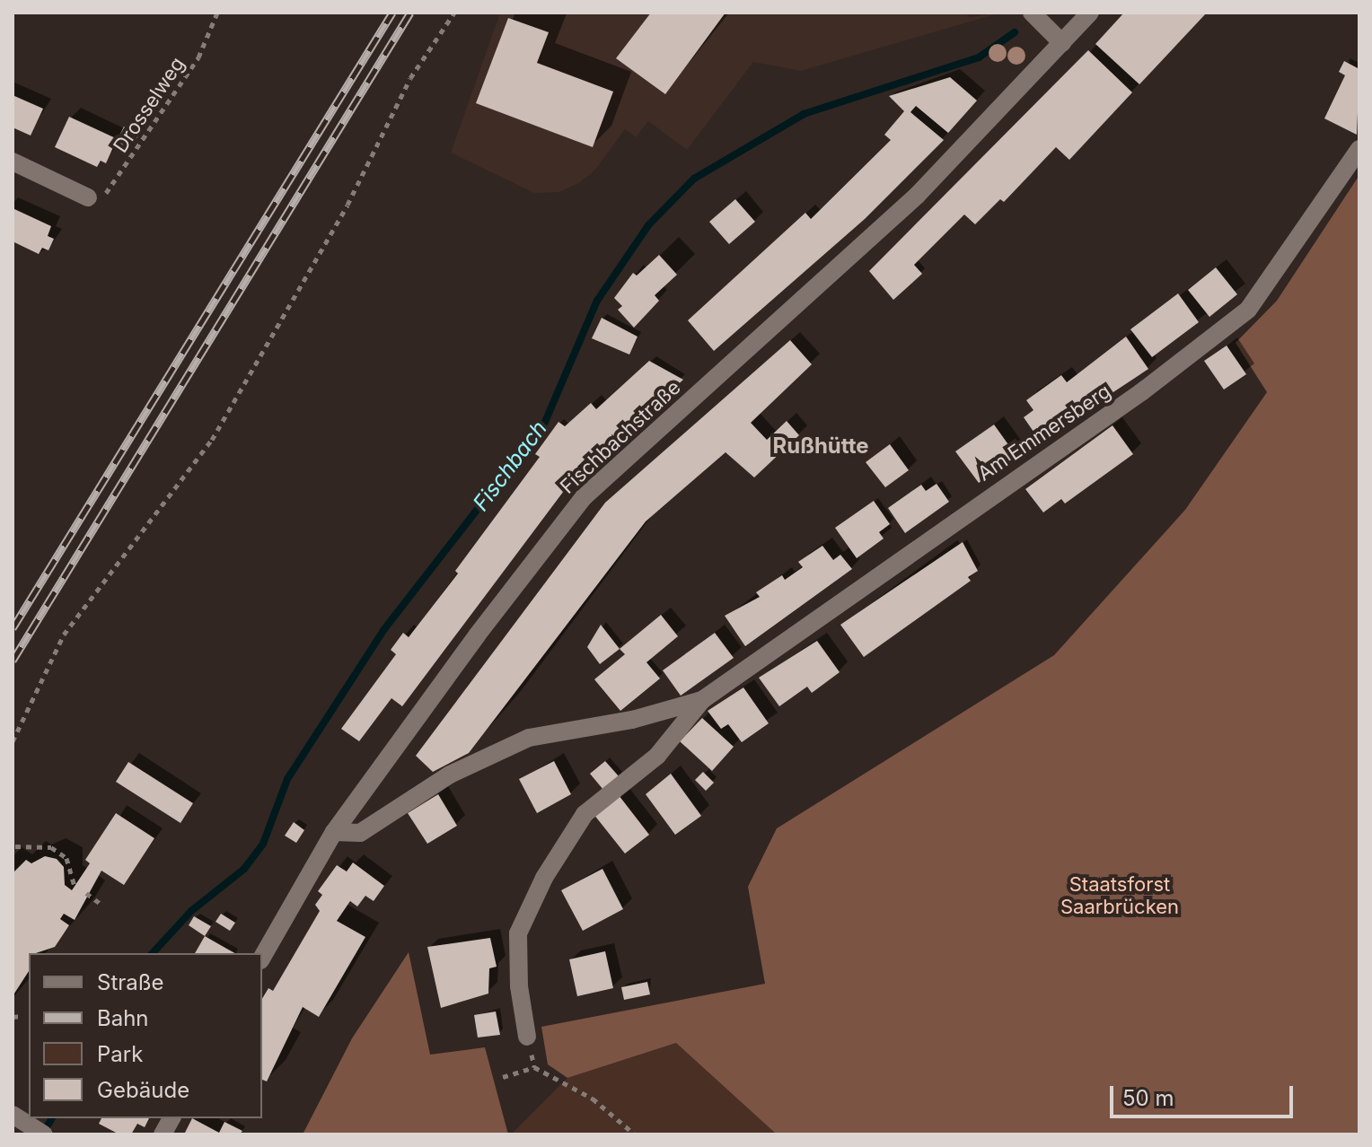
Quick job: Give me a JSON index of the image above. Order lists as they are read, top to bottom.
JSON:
{
  "streets": {
    "street": ["Am Emmersberg", "Fischbachstraße"],
    "path": ["Drosselweg"]
  },
  "crossings": [
    ["Am Emmersberg", "Fischbachstraße"]
  ],
  "districts": ["Rußhütte"],
  "water": ["Fischbach"],
  "parks": ["Staatsforst Saarbrücken"],
  "legend": [
    "Straße",
    "Bahn",
    "Park",
    "Gebäude"
  ],
  "scale_bar": "50 m"
}
